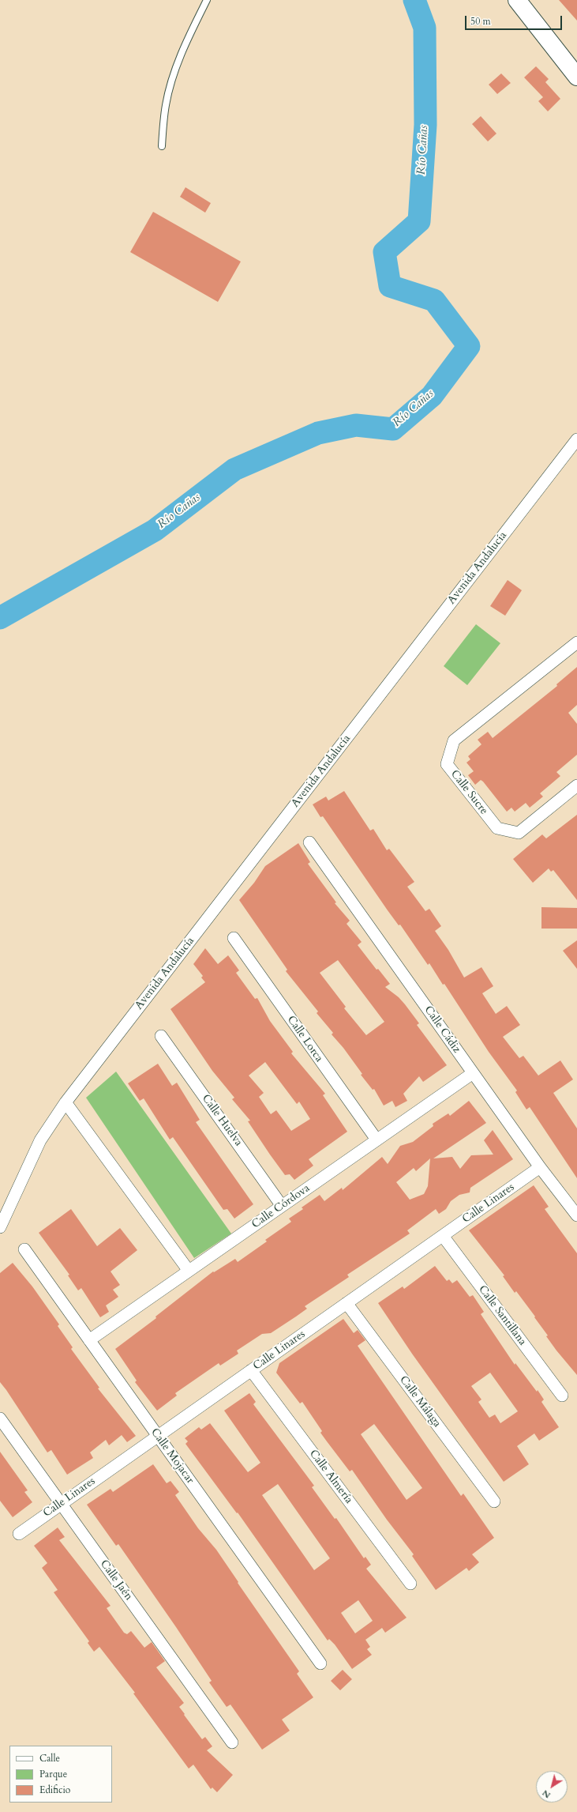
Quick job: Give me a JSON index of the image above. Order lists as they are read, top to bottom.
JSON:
{
  "streets": {
    "street": [
      "Avenida Andalucía",
      "Calle Sucre",
      "Calle Cádiz",
      "Calle Lorca",
      "Calle Huelva",
      "Calle Linares",
      "Calle Córdova",
      "Calle Santillana",
      "Calle Málaga",
      "Calle Mojacar",
      "Calle Almería",
      "Calle Jaén"
    ]
  },
  "crossings": [
    ["Calle Cádiz", "Calle Linares"],
    ["Calle Cádiz", "Calle Córdova"],
    ["Calle Lorca", "Calle Córdova"],
    ["Calle Huelva", "Calle Córdova"],
    ["Calle Linares", "Calle Santillana"],
    ["Calle Linares", "Calle Málaga"],
    ["Calle Linares", "Calle Mojacar"],
    ["Calle Linares", "Calle Almería"],
    ["Calle Linares", "Calle Jaén"],
    ["Calle Córdova", "Calle Mojacar"]
  ],
  "water": ["Río Cañas"],
  "legend": ["Calle", "Parque", "Edificio"],
  "scale_bar": "50 m",
  "north": "bottom left"
}
